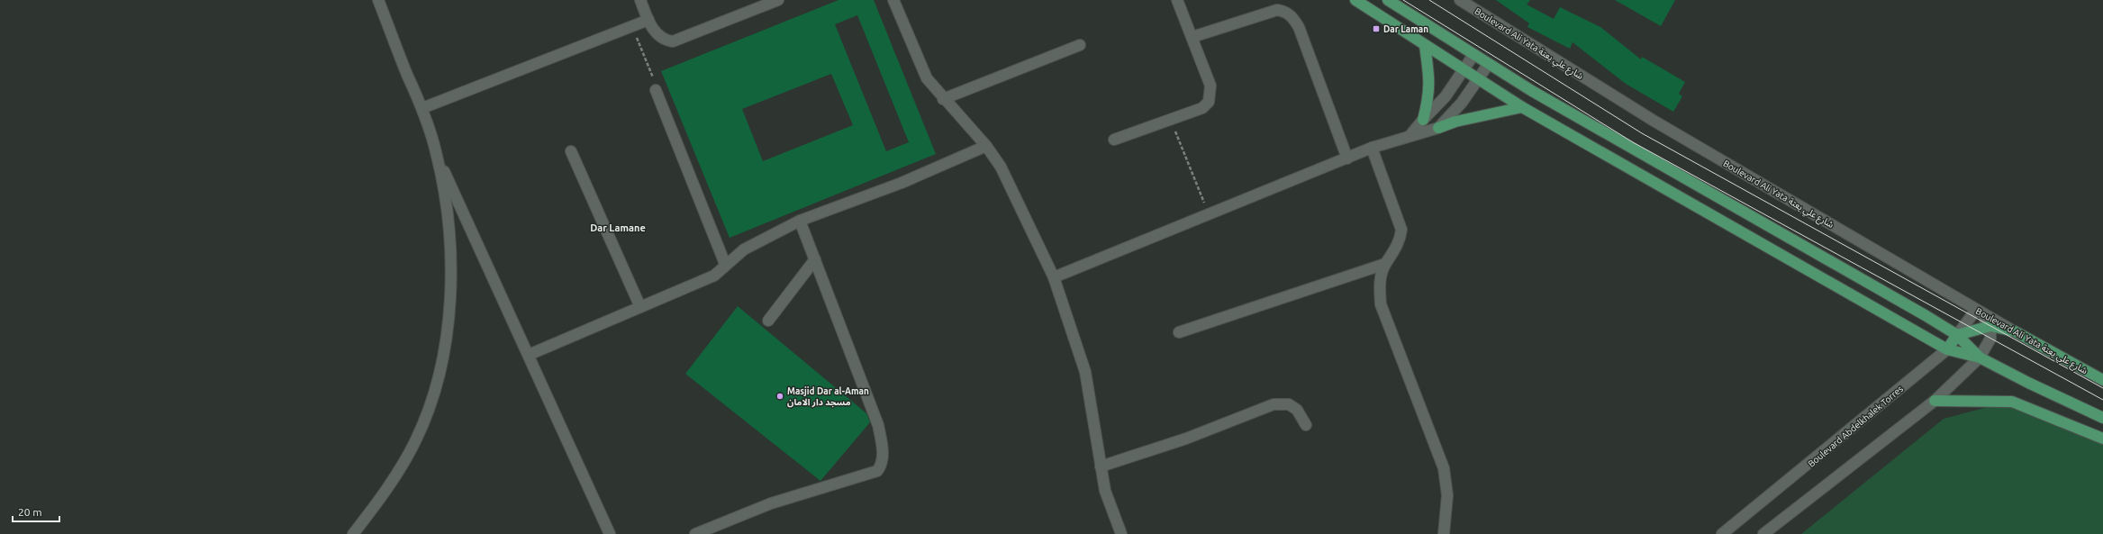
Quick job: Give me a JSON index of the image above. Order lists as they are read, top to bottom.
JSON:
{
  "streets": {
    "main road": ["Boulevard Ali Yata شارع علي يعتة", "Boulevard Abdelkhalek Torres"]
  },
  "districts": ["Dar Lamane"],
  "places": {
    "transit": ["Dar Laman"],
    "other": ["Masjid Dar al-Aman مسجد دار الامان"]
  },
  "scale_bar": "20 m"
}
